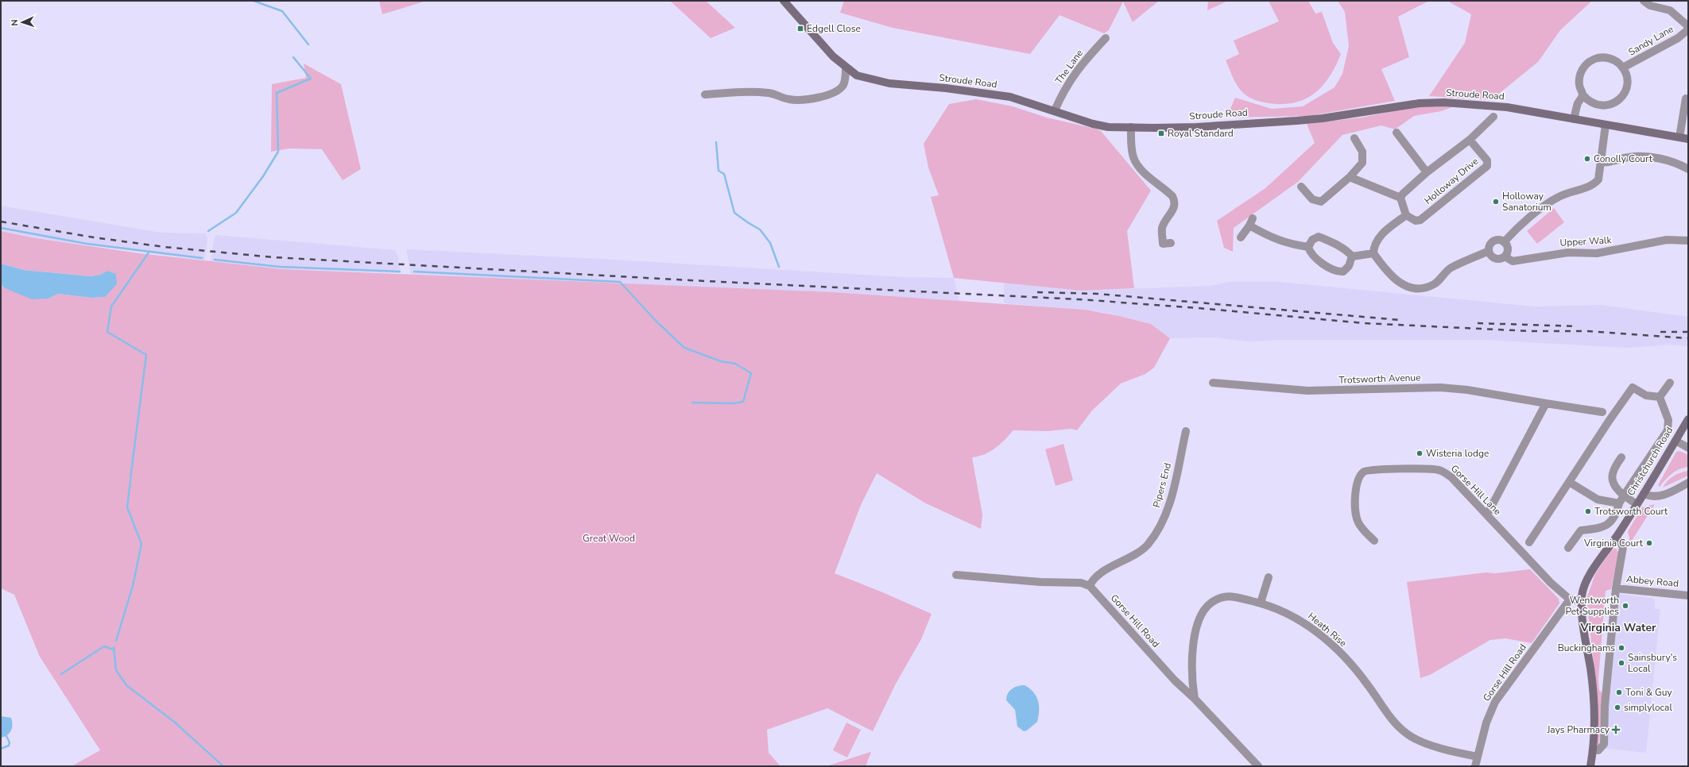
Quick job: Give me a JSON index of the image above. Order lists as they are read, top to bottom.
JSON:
{
  "streets": {
    "street": [
      "Sandy Lane",
      "The Lane",
      "Stroude Road",
      "Holloway Drive",
      "Upper Walk",
      "Trotsworth Avenue",
      "Christchurch Road",
      "Pipers End",
      "Gorse Hill Lane",
      "Abbey Road",
      "Gorse Hill Road",
      "Heath Rise"
    ]
  },
  "crossings": [
    ["The Lane", "Stroude Road"],
    ["Pipers End", "Gorse Hill Road"],
    ["Gorse Hill Lane", "Gorse Hill Road"],
    ["Gorse Hill Road", "Heath Rise"]
  ],
  "districts": ["Virginia Water"],
  "parks": ["Great Wood"],
  "places": {
    "transit": ["Edgell Close", "Royal Standard"],
    "other": [
      "Conolly Court",
      "Holloway Sanatorium",
      "Wisteria lodge",
      "Trotsworth Court",
      "Virginia Court",
      "Wentworth Pet Supplies",
      "Buckinghams",
      "Sainsbury's Local",
      "Toni & Guy",
      "simplylocal"
    ],
    "health": ["Jays Pharmacy"]
  },
  "north": "left"
}
